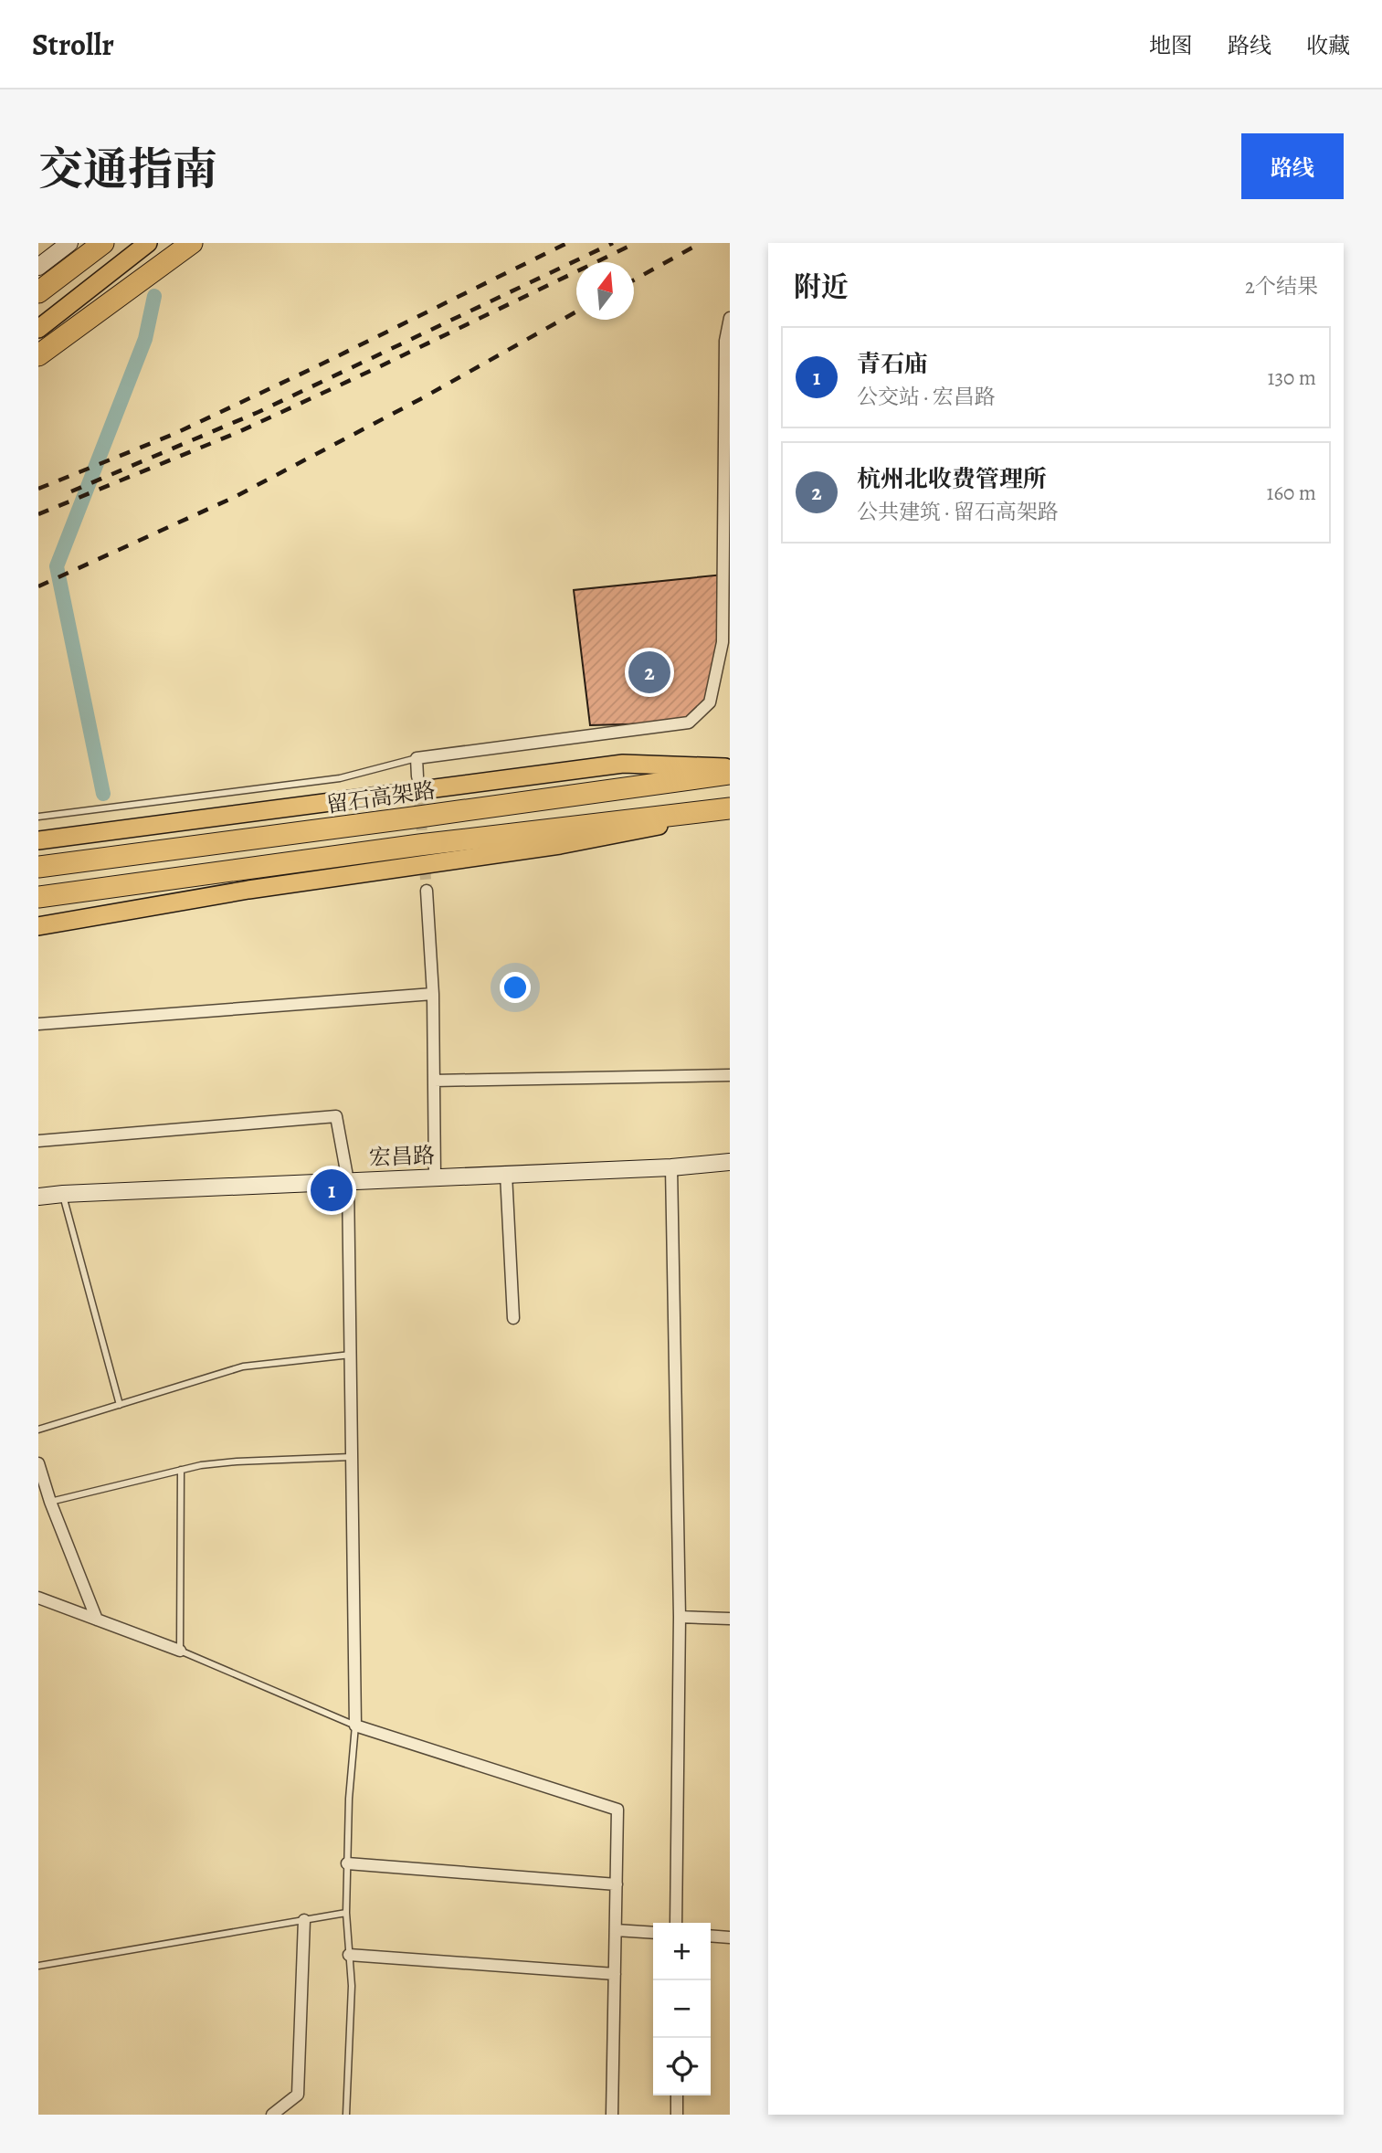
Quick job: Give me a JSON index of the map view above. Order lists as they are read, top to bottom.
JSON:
{
  "streets": {
    "highway": ["留石高架路"],
    "street": ["宏昌路"]
  },
  "north": "top",
  "page": {
    "header": "Strollr",
    "nav": ["地图", "路线", "收藏"],
    "title": "交通指南",
    "buttons": "路线",
    "heading": ["附近", "2个结果"],
    "list": [
      {
        "mark": "1",
        "name": "青石庙",
        "note": "公交站 · 宏昌路",
        "value": "130 m"
      },
      {
        "mark": "2",
        "name": "杭州北收费管理所",
        "note": "公共建筑 · 留石高架路",
        "value": "160 m"
      }
    ],
    "pins": ["2", "1"],
    "map_buttons": ["+", "−"]
  }
}
